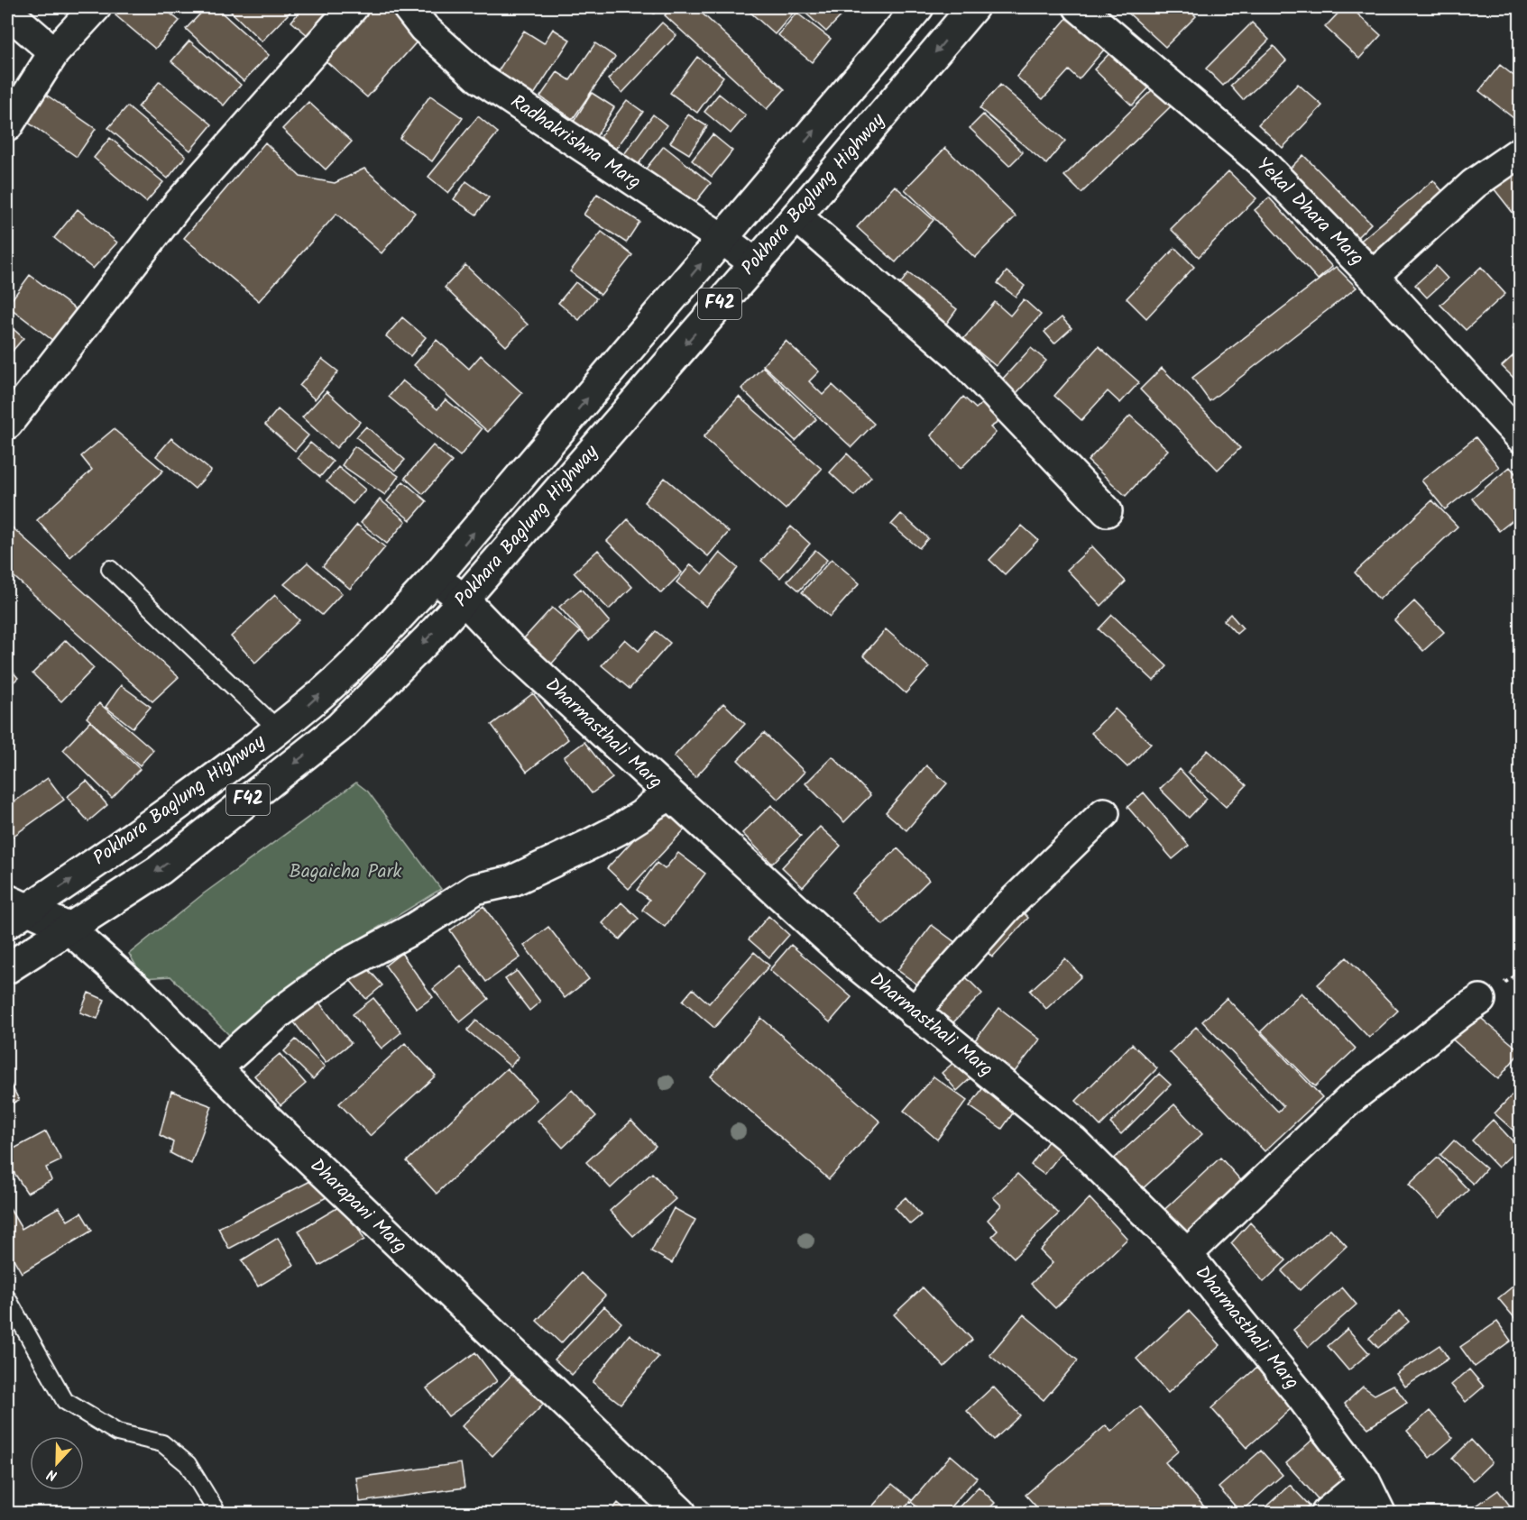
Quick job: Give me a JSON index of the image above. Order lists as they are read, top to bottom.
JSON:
{
  "streets": {
    "main road": [
      "Radhakrishna Marg",
      "Pokhara Baglung Highway",
      "Yekal Dhara Marg",
      "F42",
      "Dharmasthali Marg",
      "Dharapani Marg"
    ]
  },
  "crossings": [
    ["Radhakrishna Marg", "Pokhara Baglung Highway"],
    ["Pokhara Baglung Highway", "Dharmasthali Marg"],
    ["Pokhara Baglung Highway", "Dharapani Marg"]
  ],
  "parks": ["Bagaicha Park"],
  "north": "bottom"
}
